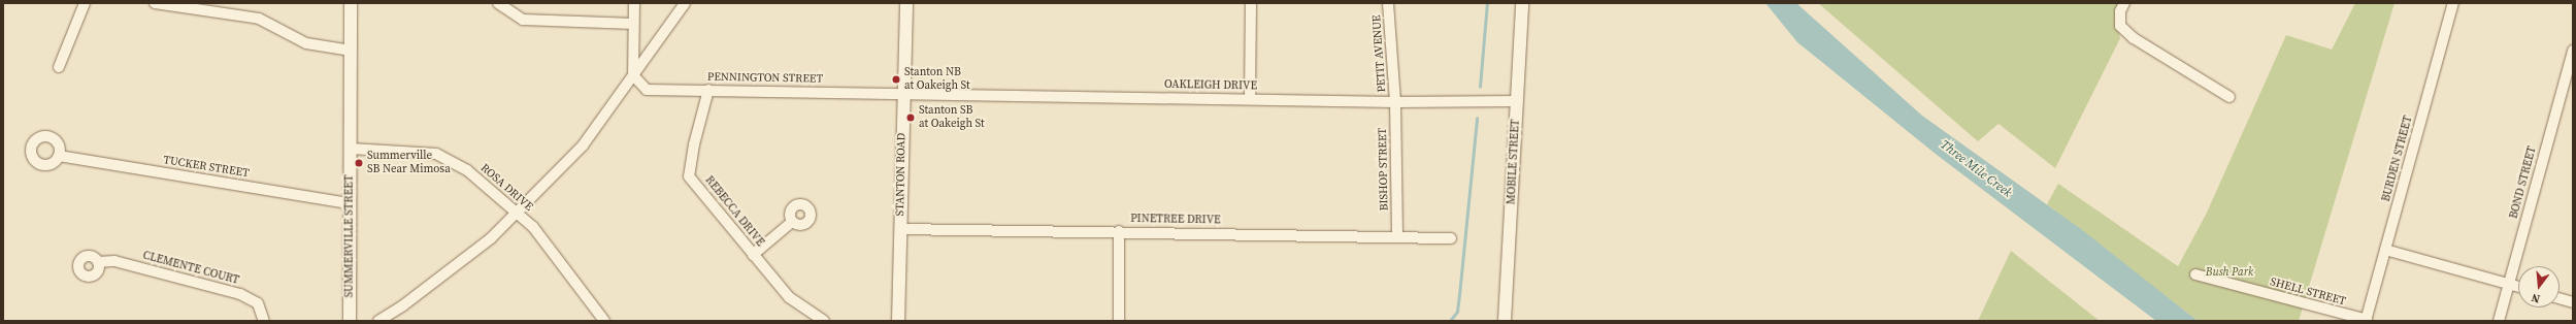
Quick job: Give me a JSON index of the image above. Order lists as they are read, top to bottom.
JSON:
{
  "streets": {
    "street": [
      "PETIT AVENUE",
      "PENNINGTON STREET",
      "OAKLEIGH DRIVE",
      "BURDEN STREET",
      "MOBILE STREET",
      "TUCKER STREET",
      "BISHOP STREET",
      "STANTON ROAD",
      "BOND STREET",
      "ROSA DRIVE",
      "REBECCA DRIVE",
      "PINETREE DRIVE",
      "SUMMERVILLE STREET",
      "CLEMENTE COURT",
      "SHELL STREET"
    ]
  },
  "crossings": [
    ["PETIT AVENUE", "OAKLEIGH DRIVE"],
    ["PETIT AVENUE", "BISHOP STREET"],
    ["PENNINGTON STREET", "OAKLEIGH DRIVE"],
    ["PENNINGTON STREET", "STANTON ROAD"],
    ["PENNINGTON STREET", "REBECCA DRIVE"],
    ["OAKLEIGH DRIVE", "MOBILE STREET"],
    ["OAKLEIGH DRIVE", "BISHOP STREET"],
    ["OAKLEIGH DRIVE", "STANTON ROAD"],
    ["BURDEN STREET", "SHELL STREET"],
    ["TUCKER STREET", "SUMMERVILLE STREET"],
    ["BISHOP STREET", "PINETREE DRIVE"],
    ["STANTON ROAD", "PINETREE DRIVE"],
    ["ROSA DRIVE", "SUMMERVILLE STREET"]
  ],
  "water": ["Three Mile Creek"],
  "parks": ["Bush Park"],
  "places": ["Stanton NB at Oakeigh St", "Stanton SB at Oakeigh St", "Summerville SB Near Mimosa"],
  "north": "bottom"
}
